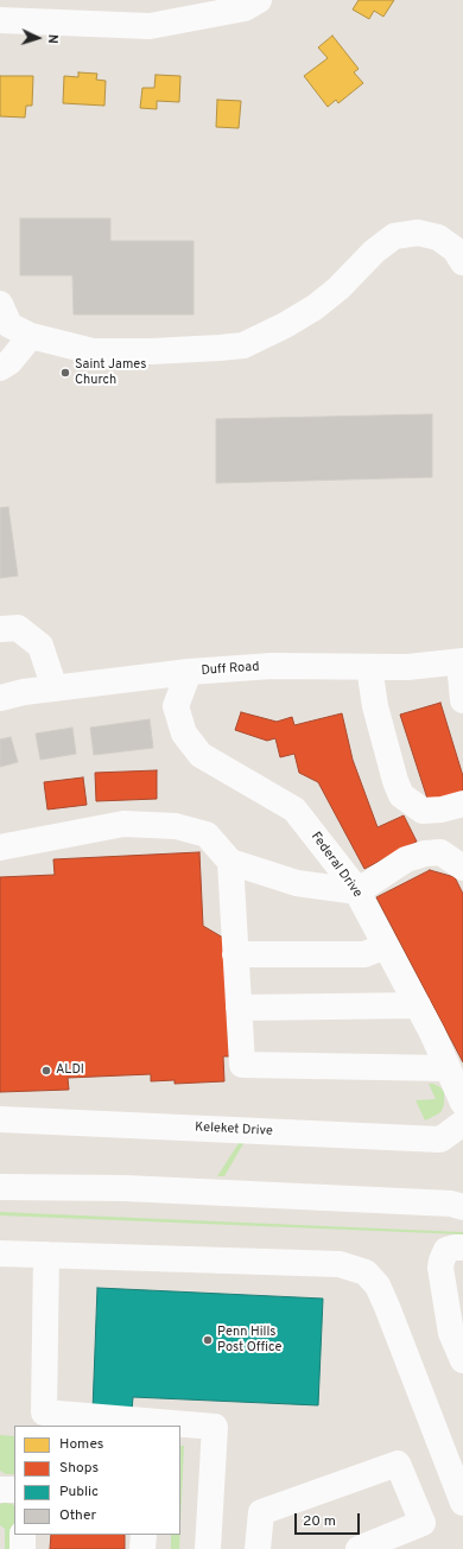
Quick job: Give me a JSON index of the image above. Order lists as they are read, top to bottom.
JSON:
{
  "streets": {
    "street": ["Duff Road", "Federal Drive", "Keleket Drive"]
  },
  "crossings": [
    ["Duff Road", "Federal Drive"]
  ],
  "places": ["Saint James Church", "ALDI", "Penn Hills Post Office"],
  "legend": [
    "Homes",
    "Shops",
    "Public",
    "Other"
  ],
  "scale_bar": "20 m",
  "north": "right"
}
